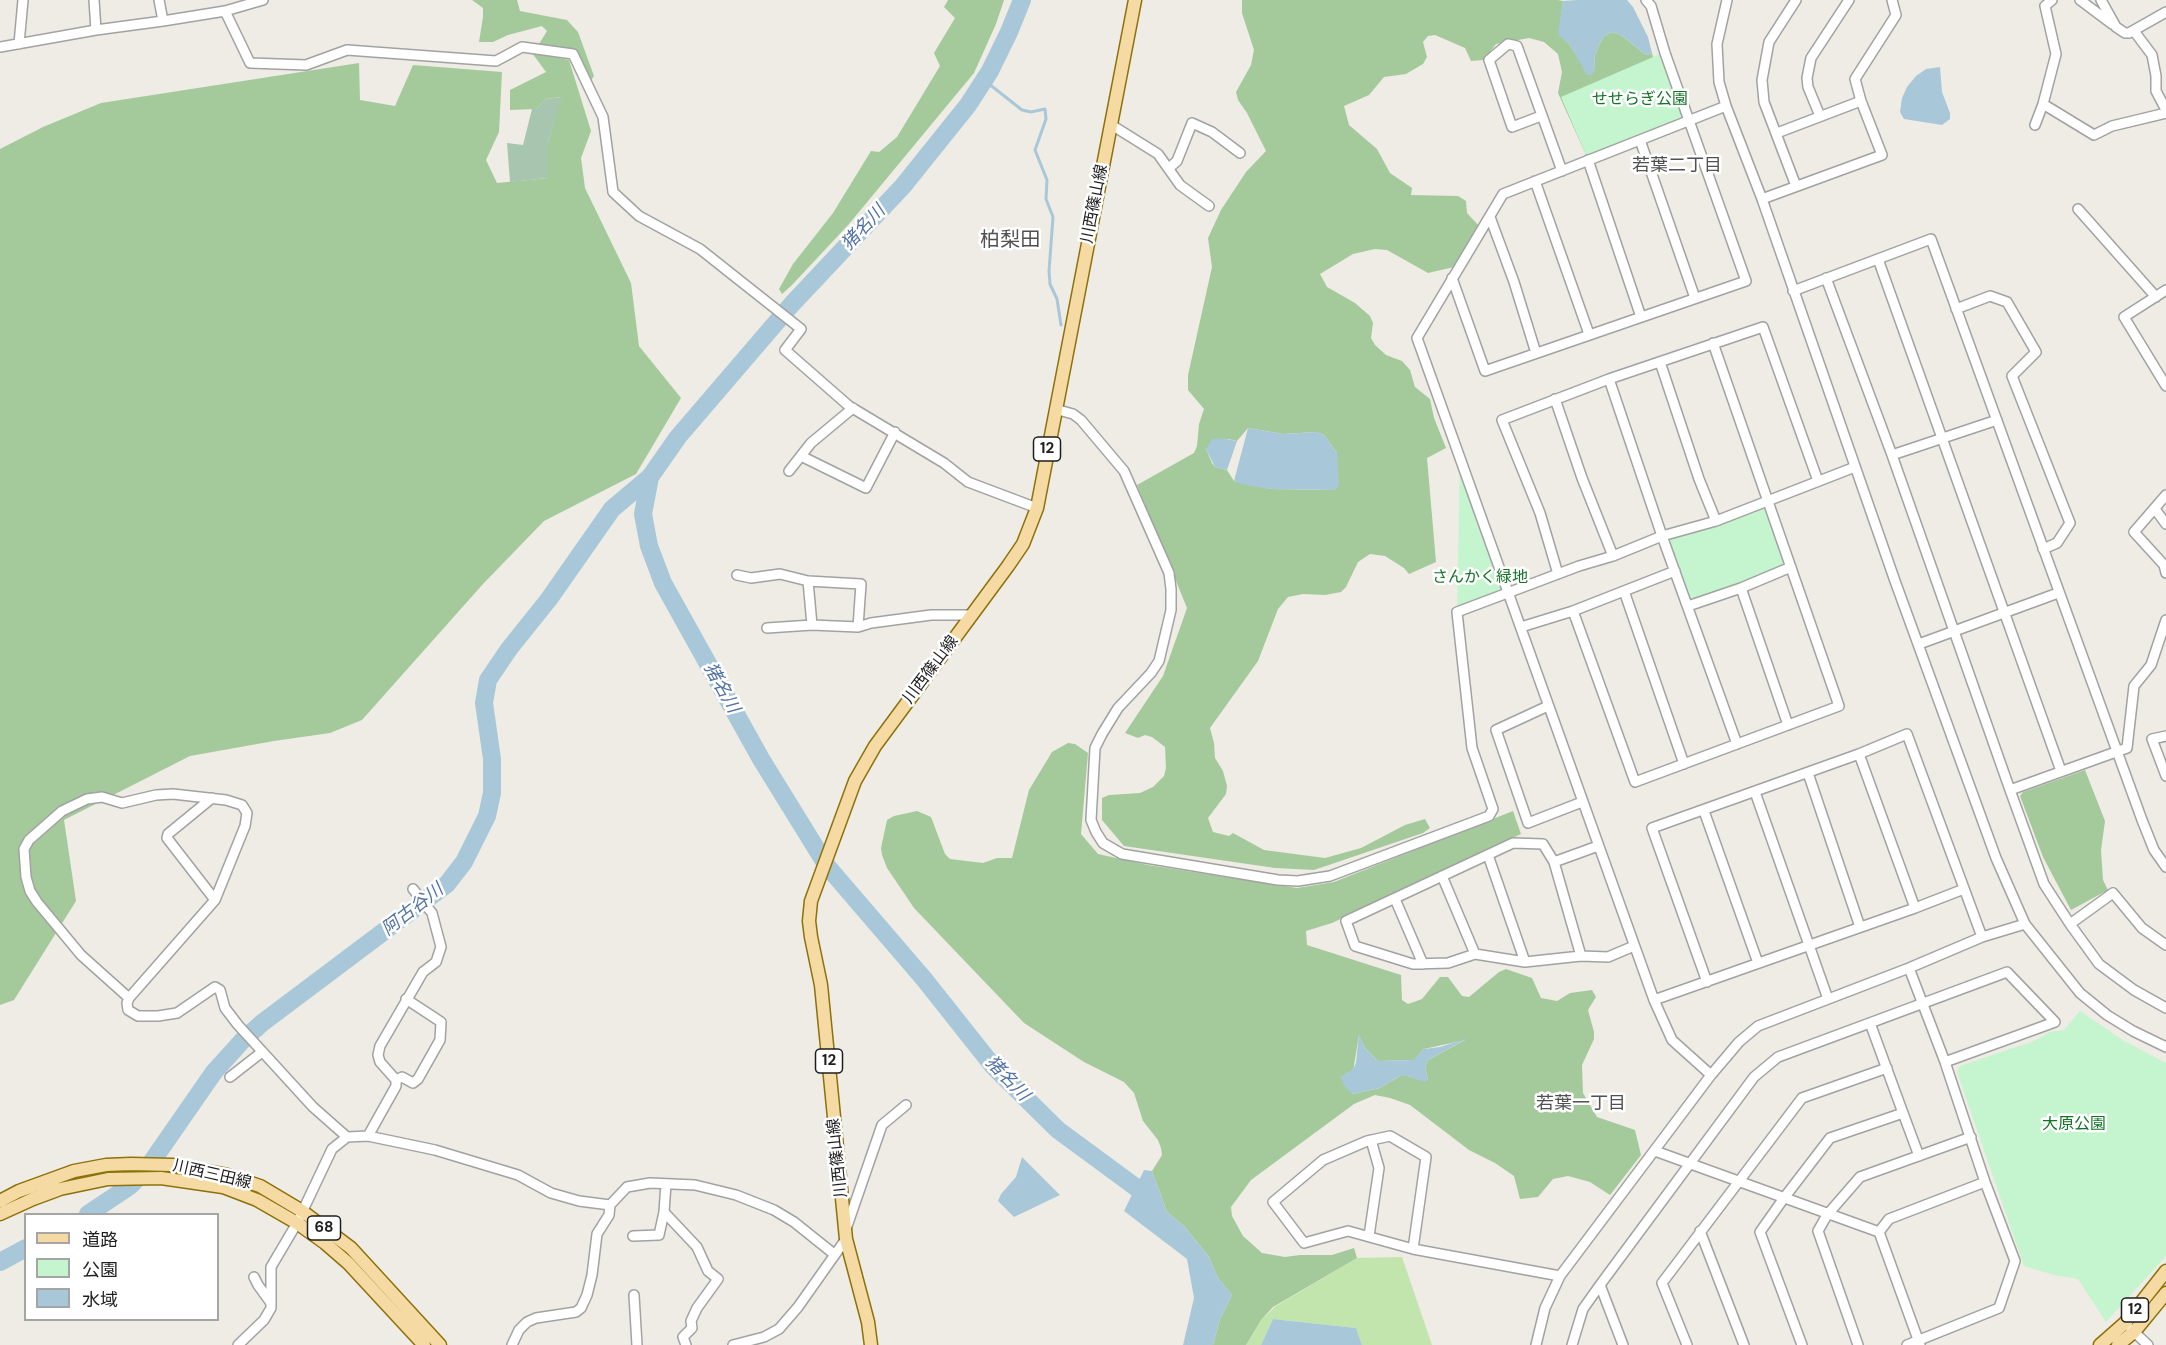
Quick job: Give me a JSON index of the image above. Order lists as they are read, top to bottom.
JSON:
{
  "streets": {
    "main road": [
      "川西篠山線",
      "12",
      "川西三田線",
      "68"
    ]
  },
  "districts": ["若葉二丁目", "柏梨田", "若葉一丁目"],
  "water": ["猪名川", "阿古谷川"],
  "parks": ["せせらぎ公園", "さんかく緑地", "大原公園"],
  "legend": ["道路", "公園", "水域"]
}
